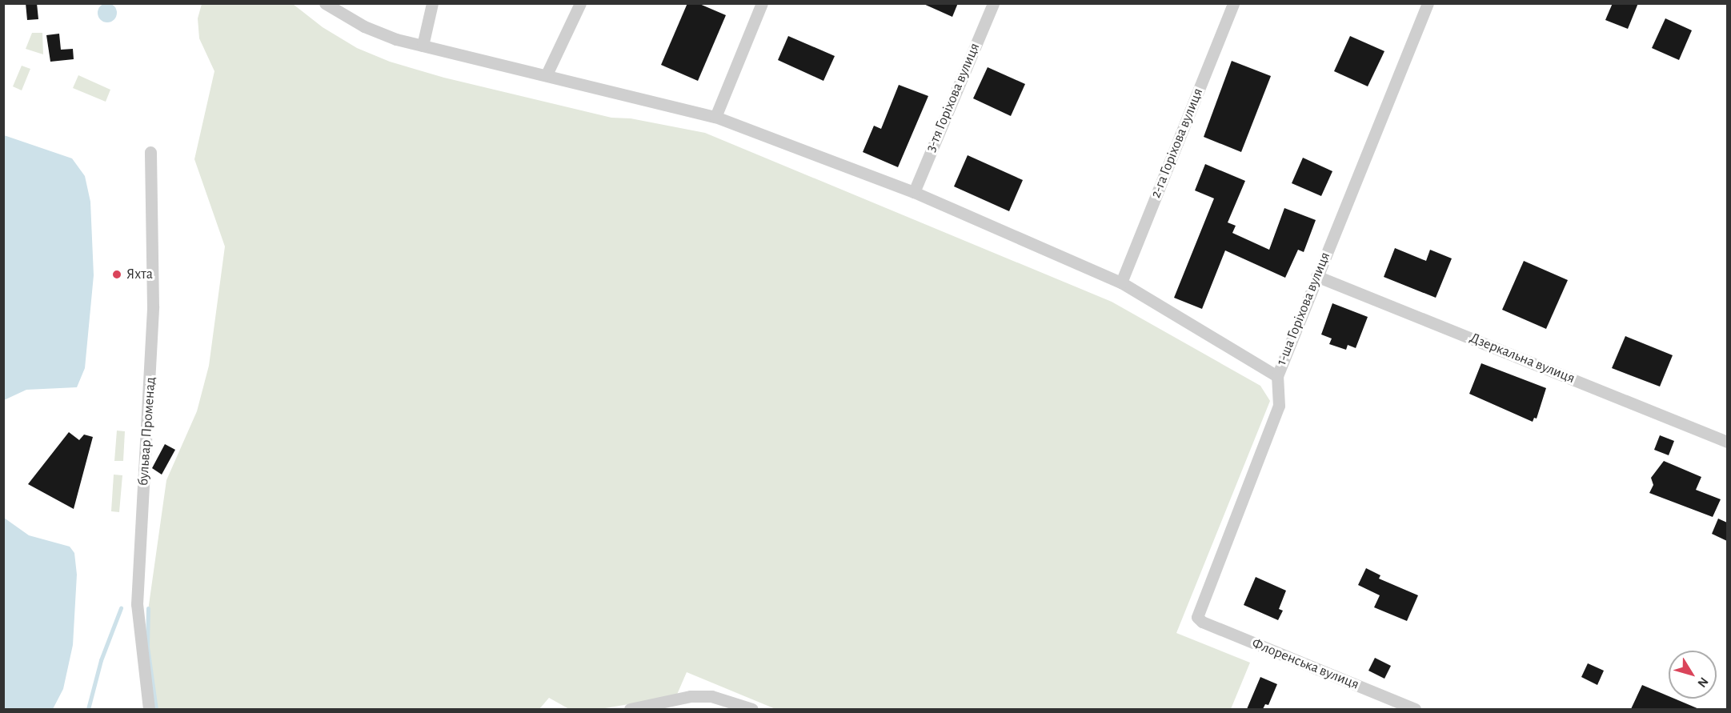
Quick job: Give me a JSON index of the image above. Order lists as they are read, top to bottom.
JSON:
{
  "streets": {
    "street": [
      "3-тя Горіхова вулиця",
      "2-га Горіхова вулиця",
      "1-ша Горіхова вулиця",
      "Дзеркальна вулиця",
      "бульвар Променад",
      "Флоренська вулиця"
    ]
  },
  "crossings": [
    ["1-ша Горіхова вулиця", "Дзеркальна вулиця"],
    ["1-ша Горіхова вулиця", "Флоренська вулиця"]
  ],
  "places": ["Яхта"],
  "north": "bottom right"
}
